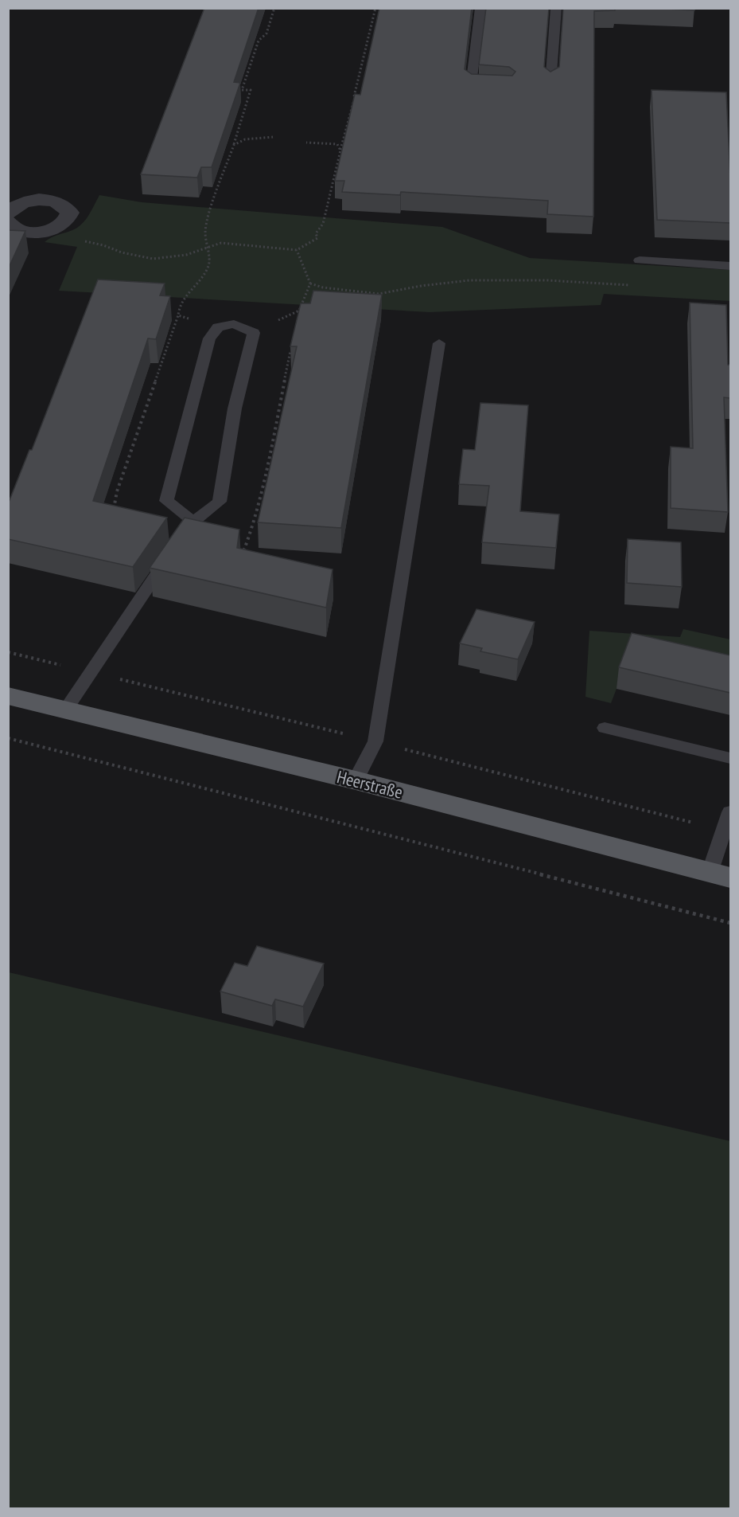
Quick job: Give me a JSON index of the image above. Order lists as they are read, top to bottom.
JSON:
{
  "streets": {
    "main road": ["Heerstraße"]
  }
}
